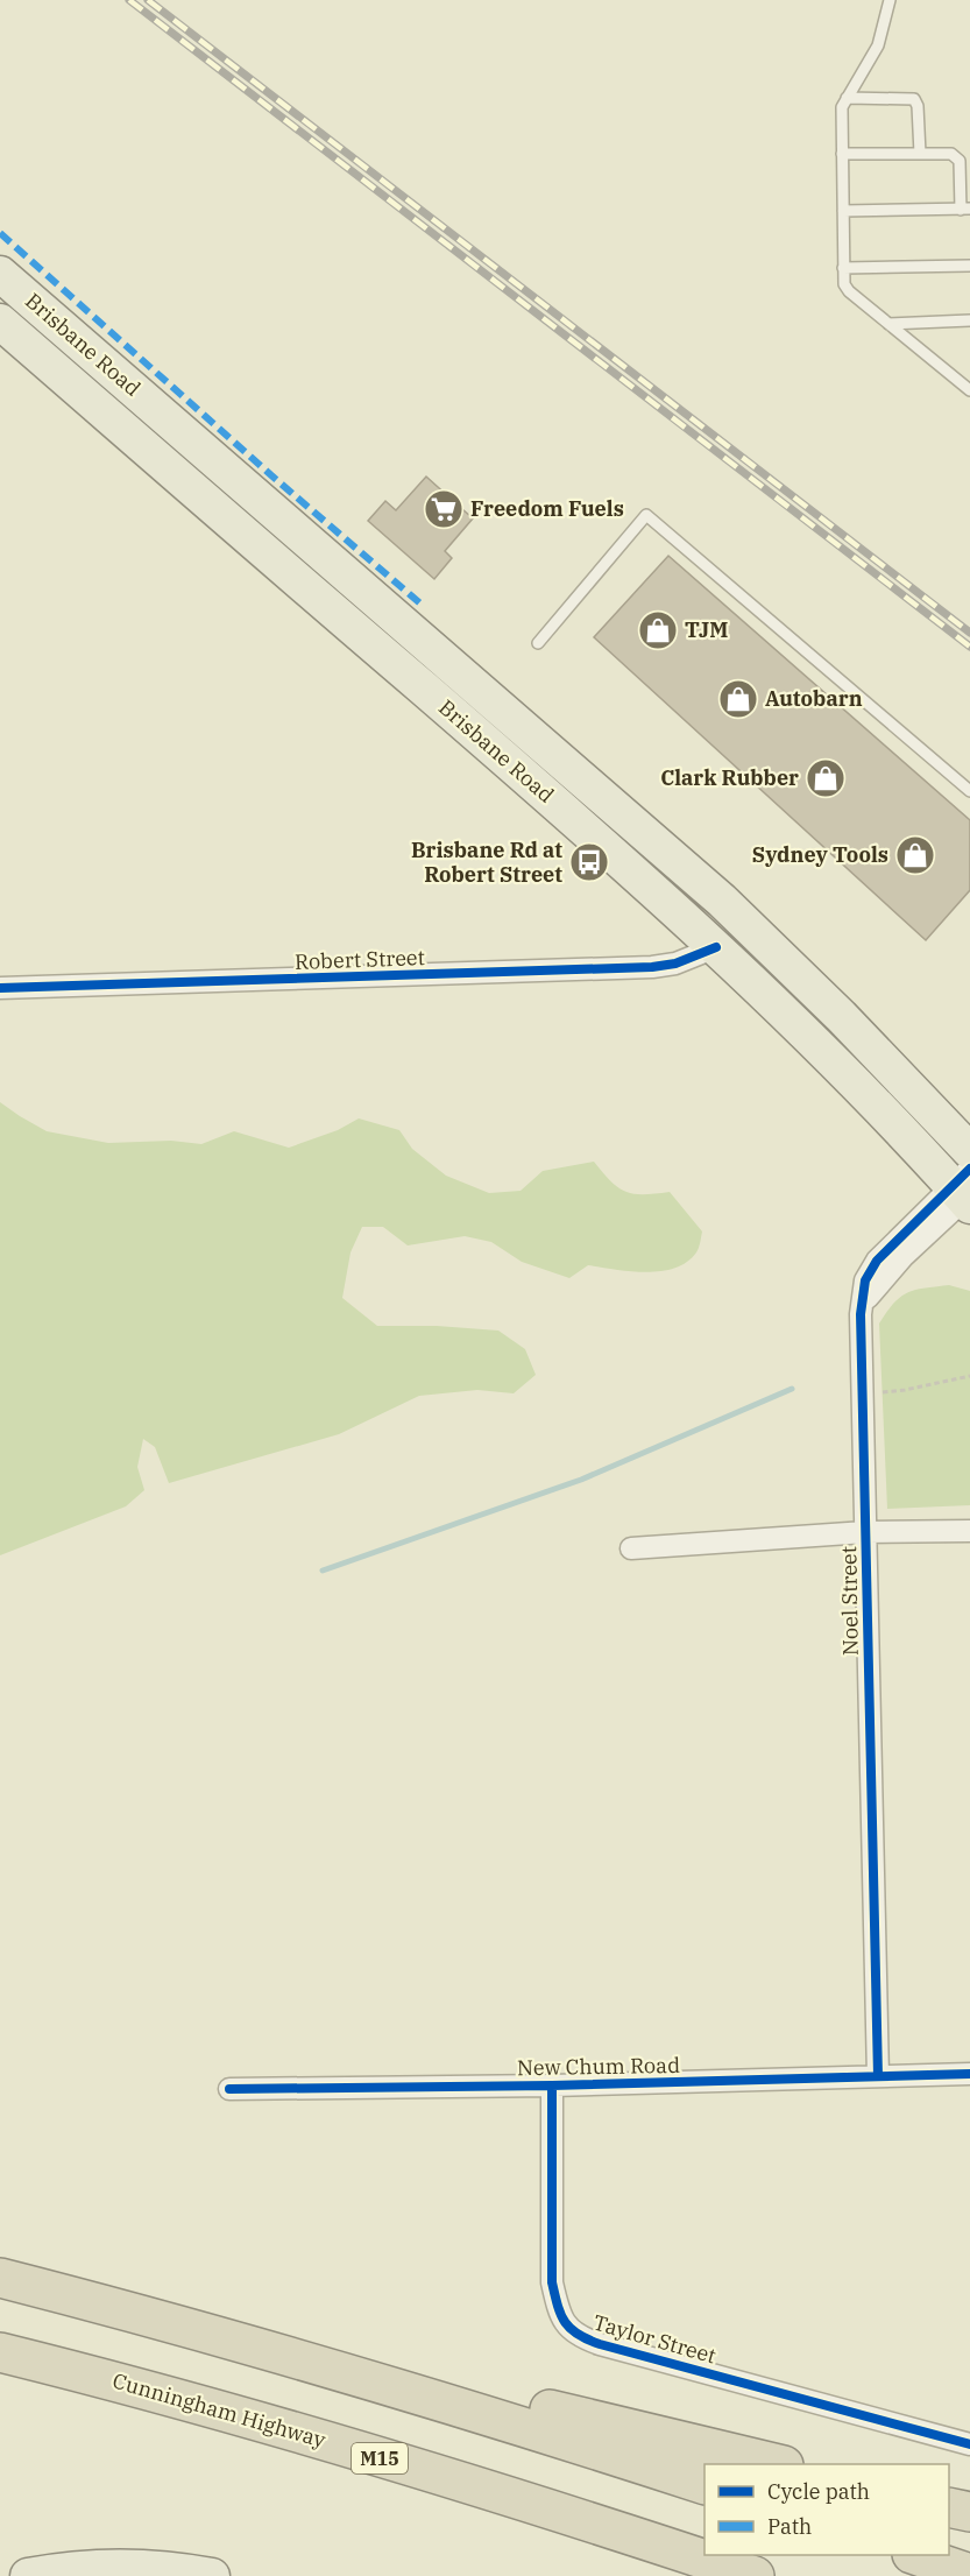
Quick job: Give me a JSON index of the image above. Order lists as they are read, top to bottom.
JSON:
{
  "streets": {
    "highway": ["Cunningham Highway", "M15"],
    "main road": ["Brisbane Road"],
    "street": [
      "Robert Street",
      "Noel Street",
      "New Chum Road",
      "Taylor Street"
    ]
  },
  "crossings": [
    ["Brisbane Road", "Robert Street"],
    ["Brisbane Road", "Noel Street"],
    ["Noel Street", "New Chum Road"],
    ["New Chum Road", "Taylor Street"]
  ],
  "places": {
    "supermarket": ["Freedom Fuels"],
    "shop": [
      "TJM",
      "Autobarn",
      "Clark Rubber",
      "Sydney Tools"
    ],
    "bus stop": ["Brisbane Rd at Robert Street"]
  },
  "legend": ["Cycle path", "Path"]
}
